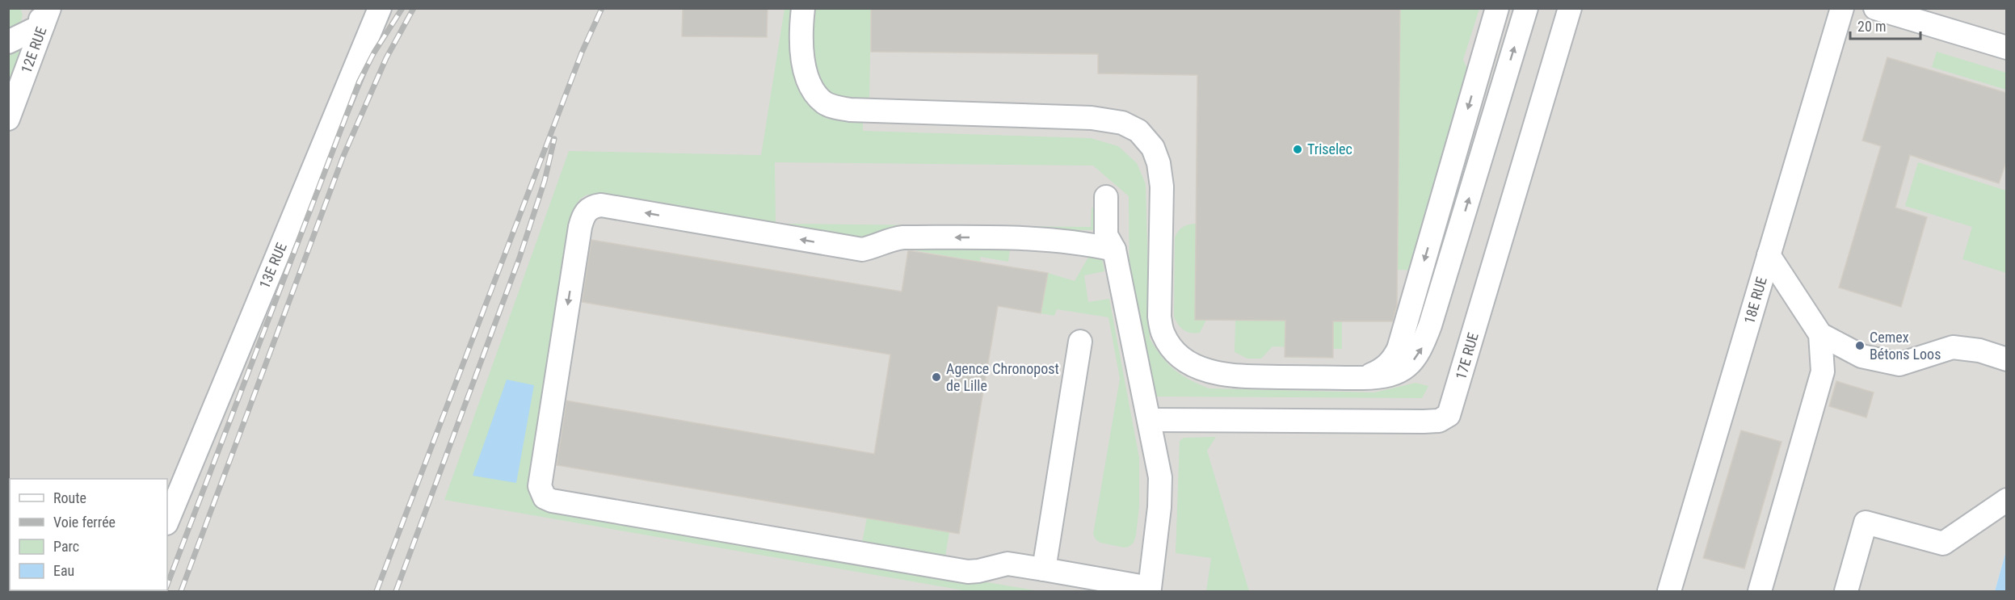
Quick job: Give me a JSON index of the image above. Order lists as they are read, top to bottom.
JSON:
{
  "streets": {
    "lane": [
      "12E RUE",
      "13E RUE",
      "18E RUE",
      "17E RUE"
    ]
  },
  "places": ["Triselec", "Cemex Bétons Loos", "Agence Chronopost de Lille"],
  "legend": [
    "Route",
    "Voie ferrée",
    "Parc",
    "Eau"
  ],
  "scale_bar": "20 m"
}
